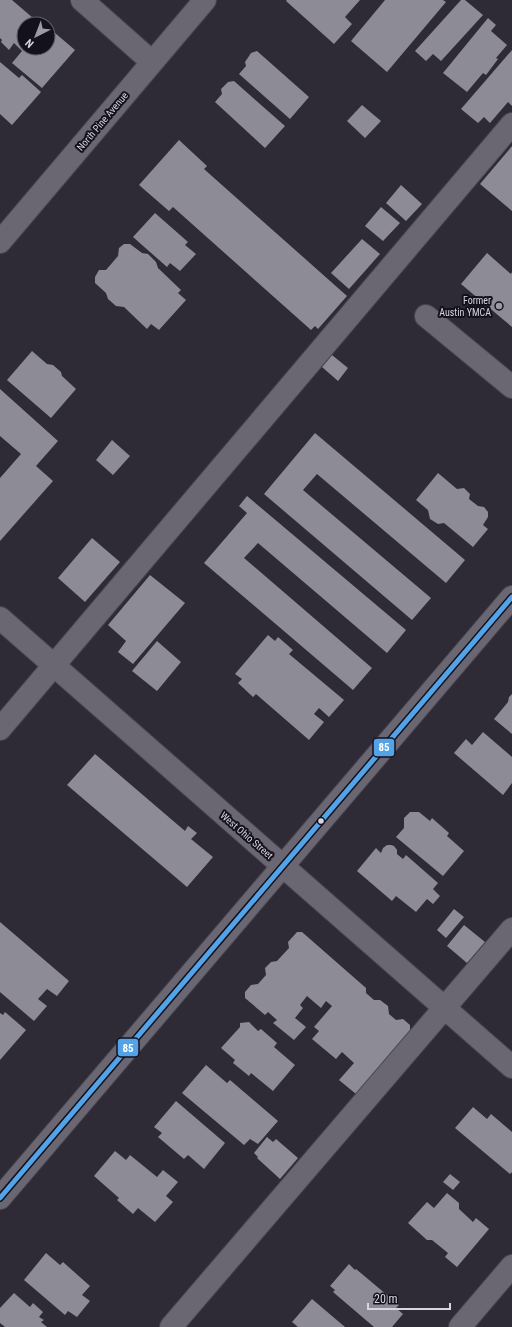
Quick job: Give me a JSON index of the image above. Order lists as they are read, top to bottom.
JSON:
{
  "streets": {
    "street": ["North Pine Avenue", "West Ohio Street"]
  },
  "places": ["Former Austin YMCA"],
  "lines": ["transit line 85"],
  "scale_bar": "20 m",
  "north": "bottom left"
}
